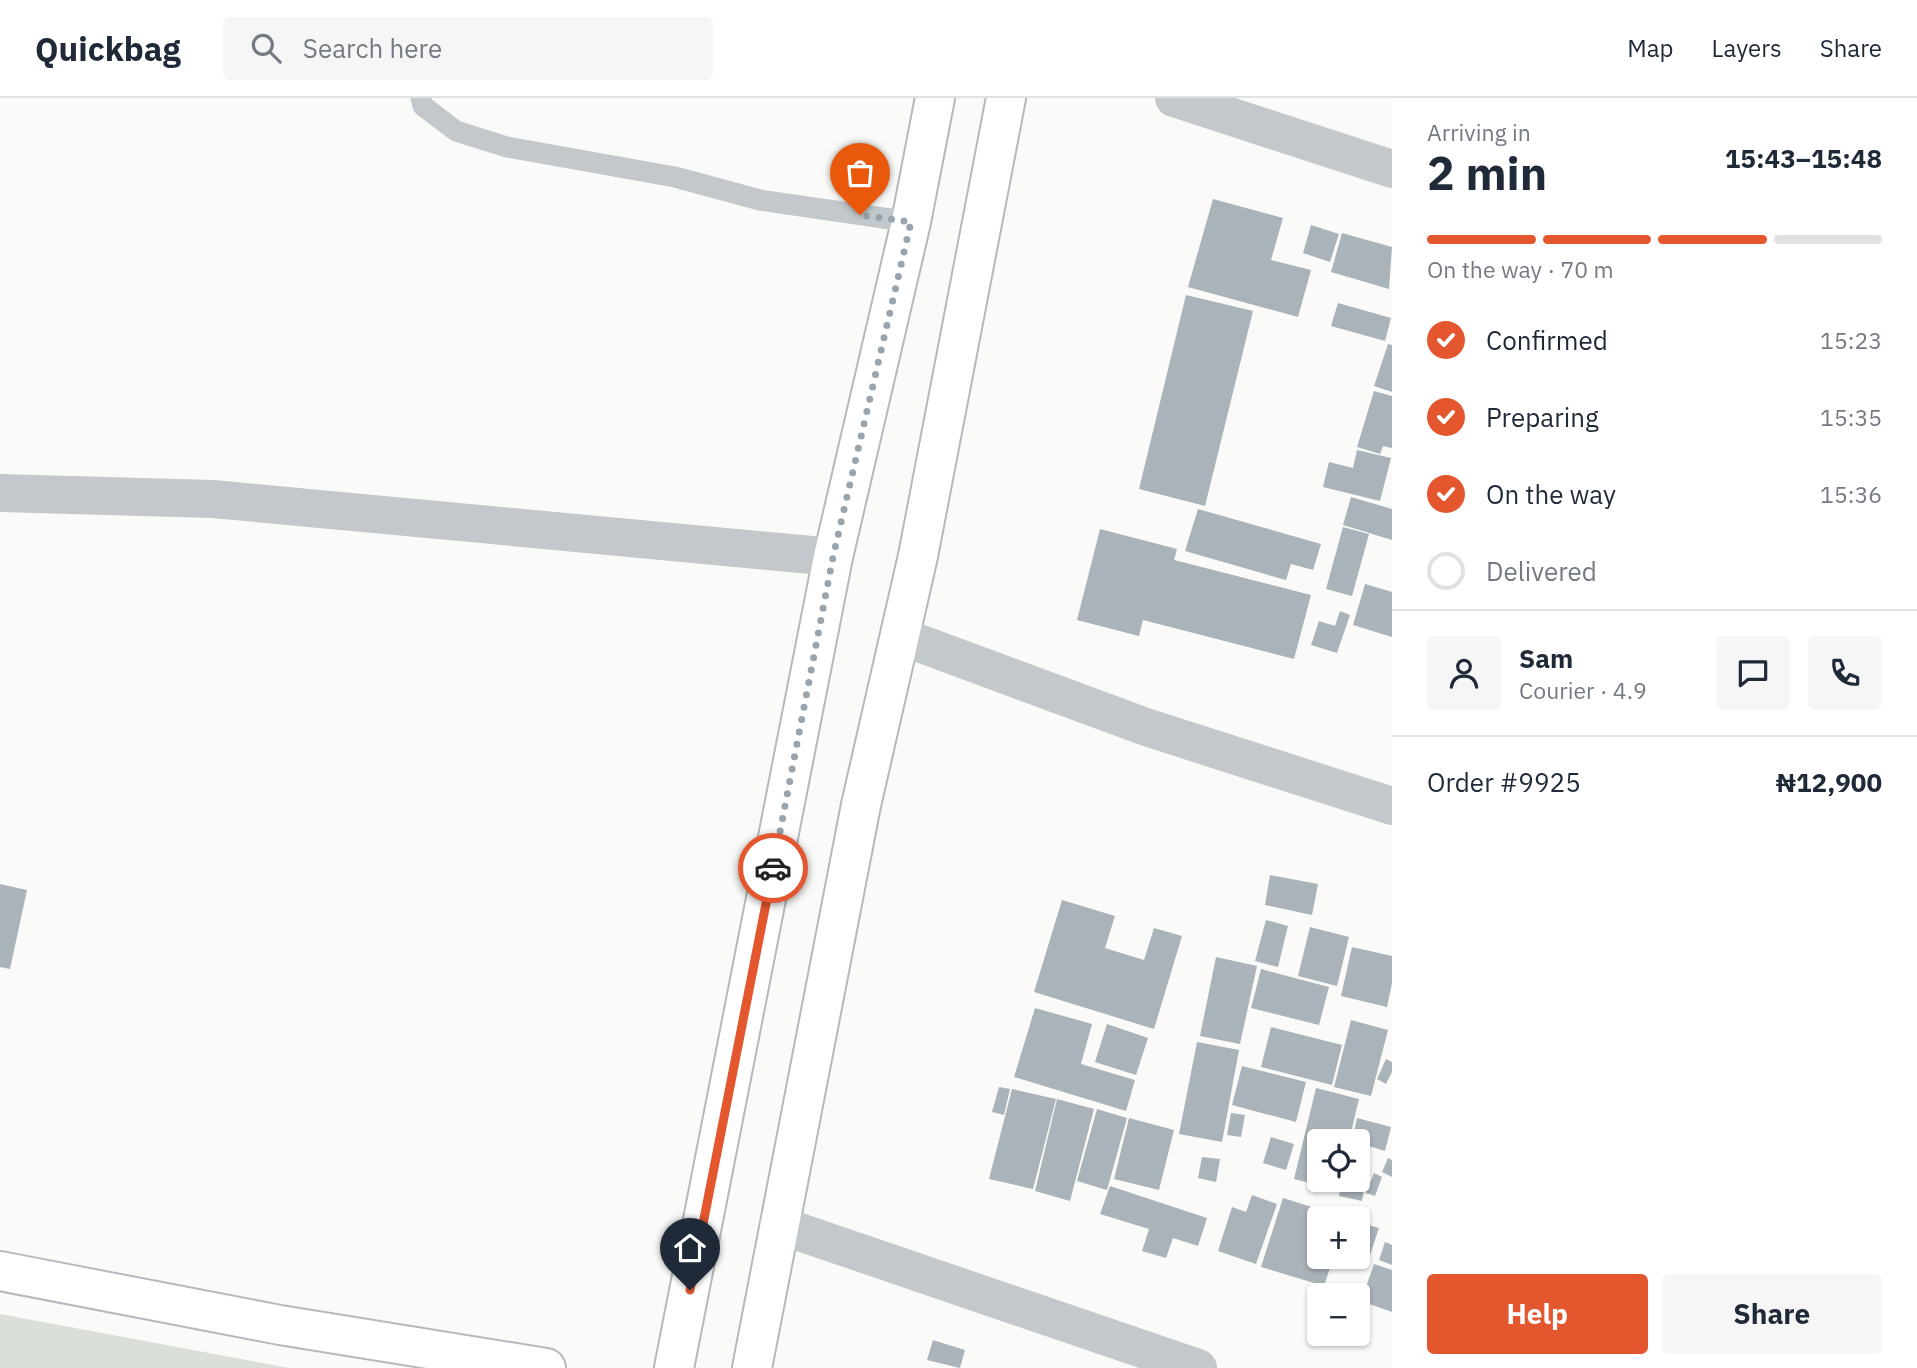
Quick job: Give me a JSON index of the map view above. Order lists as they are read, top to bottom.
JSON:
{
  "page": {
    "header": "Quickbag",
    "search": "Search here",
    "nav": ["Map", "Layers", "Share"],
    "heading": ["2 min", "Arriving in", "15:43–15:48"],
    "panel": [
      "Sam",
      "Courier · 4.9",
      "Order #9925",
      "₦12,900"
    ],
    "bar": "On the way · 70 m",
    "list": [
      ["Confirmed", "15:23"],
      ["Preparing", "15:35"],
      ["On the way", "15:36"],
      "Delivered"
    ],
    "map_buttons": ["+", "−"],
    "buttons": ["Help", "Share"]
  }
}
